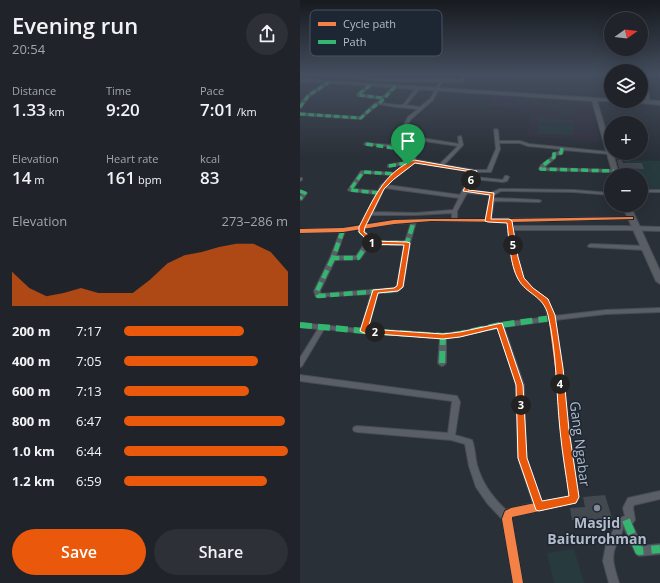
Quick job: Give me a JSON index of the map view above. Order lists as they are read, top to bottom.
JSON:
{
  "streets": {
    "street": ["Gang Ngabar"]
  },
  "places": ["Masjid Baiturrohman"],
  "legend": ["Cycle path", "Path"],
  "north": "right",
  "page": {
    "heading": ["Evening run", "20:54"],
    "map_buttons": ["+", "−"],
    "stats": [
      ["Distance", "1.33 km"],
      ["Time", "9:20"],
      ["Pace", "7:01 /km"],
      ["Elevation", "14 m"],
      ["Heart rate", "161 bpm"],
      ["kcal", "83"]
    ],
    "pins": [
      "6",
      "1",
      "5",
      "2",
      "4",
      "3"
    ],
    "chart": ["Elevation", "273–286 m"],
    "list": [
      {
        "name": "200 m",
        "note": "7:17"
      },
      {
        "name": "400 m",
        "note": "7:05"
      },
      {
        "name": "600 m",
        "note": "7:13"
      },
      {
        "name": "800 m",
        "note": "6:47"
      },
      {
        "name": "1.0 km",
        "note": "6:44"
      },
      {
        "name": "1.2 km",
        "note": "6:59"
      }
    ],
    "buttons": ["Save", "Share"]
  }
}
